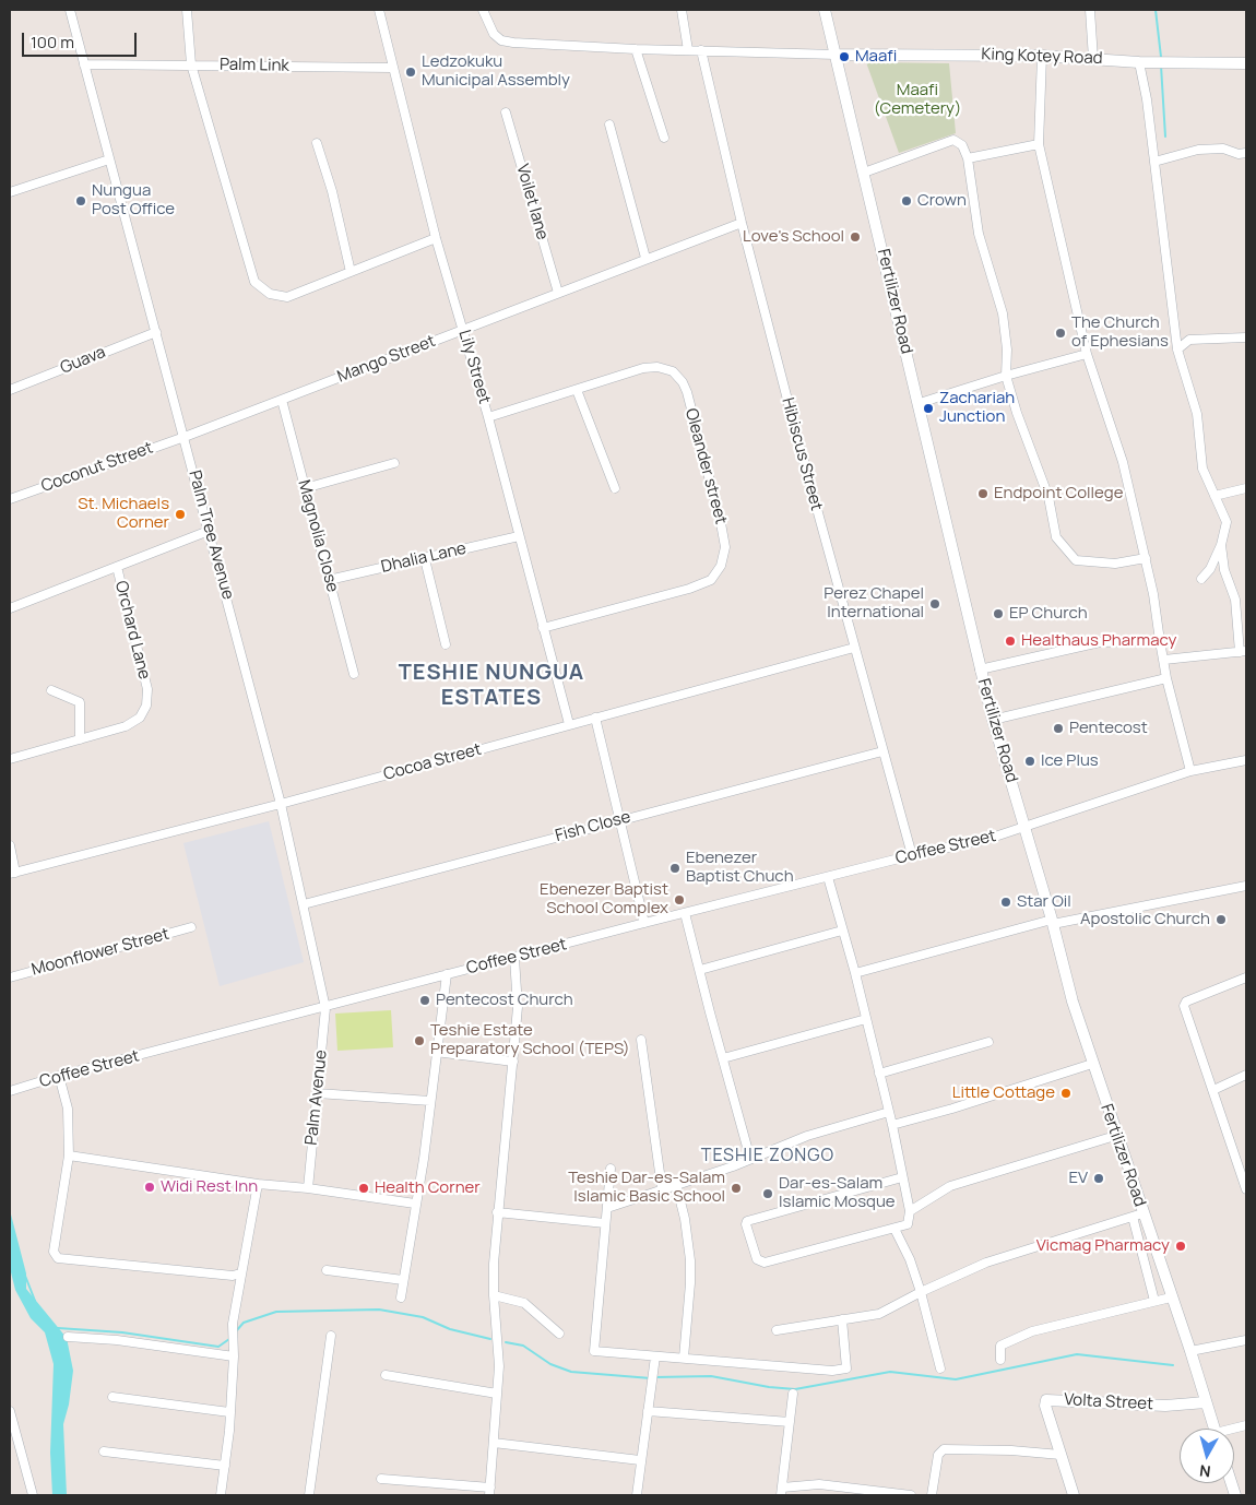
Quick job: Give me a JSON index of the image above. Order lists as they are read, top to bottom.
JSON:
{
  "streets": {
    "street": [
      "King Kotey Road",
      "Palm Link",
      "Voilet lane",
      "Fertilizer Road",
      "Mango Street",
      "Guava",
      "Lily Street",
      "Hibiscus Street",
      "Oleander street",
      "Coconut Street",
      "Palm Tree Avenue",
      "Magnolia Close",
      "Dhalia Lane",
      "Orchard Lane",
      "Cocoa Street",
      "Fish Close",
      "Coffee Street",
      "Moonflower Street",
      "Palm Avenue",
      "Volta Street"
    ]
  },
  "crossings": [
    ["King Kotey Road", "Fertilizer Road"],
    ["Palm Link", "Lily Street"],
    ["Palm Link", "Palm Tree Avenue"],
    ["Voilet lane", "Mango Street"],
    ["Fertilizer Road", "Coffee Street"],
    ["Fertilizer Road", "Volta Street"],
    ["Mango Street", "Lily Street"],
    ["Mango Street", "Hibiscus Street"],
    ["Mango Street", "Coconut Street"],
    ["Mango Street", "Palm Tree Avenue"],
    ["Mango Street", "Magnolia Close"],
    ["Guava", "Palm Tree Avenue"],
    ["Lily Street", "Oleander street"],
    ["Lily Street", "Dhalia Lane"],
    ["Lily Street", "Cocoa Street"],
    ["Hibiscus Street", "Cocoa Street"],
    ["Hibiscus Street", "Fish Close"],
    ["Hibiscus Street", "Coffee Street"],
    ["Coconut Street", "Palm Tree Avenue"],
    ["Palm Tree Avenue", "Cocoa Street"],
    ["Palm Tree Avenue", "Fish Close"],
    ["Palm Tree Avenue", "Coffee Street"],
    ["Palm Tree Avenue", "Palm Avenue"],
    ["Magnolia Close", "Dhalia Lane"],
    ["Coffee Street", "Palm Avenue"]
  ],
  "districts": ["TESHIE NUNGUA ESTATES", "TESHIE ZONGO"],
  "parks": ["Maafi (Cemetery)"],
  "places": [
    "Maafi",
    "Ledzokuku Municipal Assembly",
    "Nungua Post Office",
    "Crown",
    "Love's School",
    "The Church of Ephesians",
    "Zachariah Junction",
    "Endpoint College",
    "St. Michaels Corner",
    "Perez Chapel International",
    "EP Church",
    "Healthaus Pharmacy",
    "Pentecost",
    "Ice Plus",
    "Ebenezer Baptist Chuch",
    "Ebenezer Baptist School Complex",
    "Star Oil",
    "Apostolic Church",
    "Pentecost Church",
    "Teshie Estate Preparatory School (TEPS)",
    "Little Cottage",
    "EV",
    "Widi Rest Inn",
    "Health Corner",
    "Teshie Dar-es-Salam Islamic Basic School",
    "Dar-es-Salam Islamic Mosque",
    "Vicmag Pharmacy"
  ],
  "scale_bar": "100 m",
  "north": "bottom"
}
